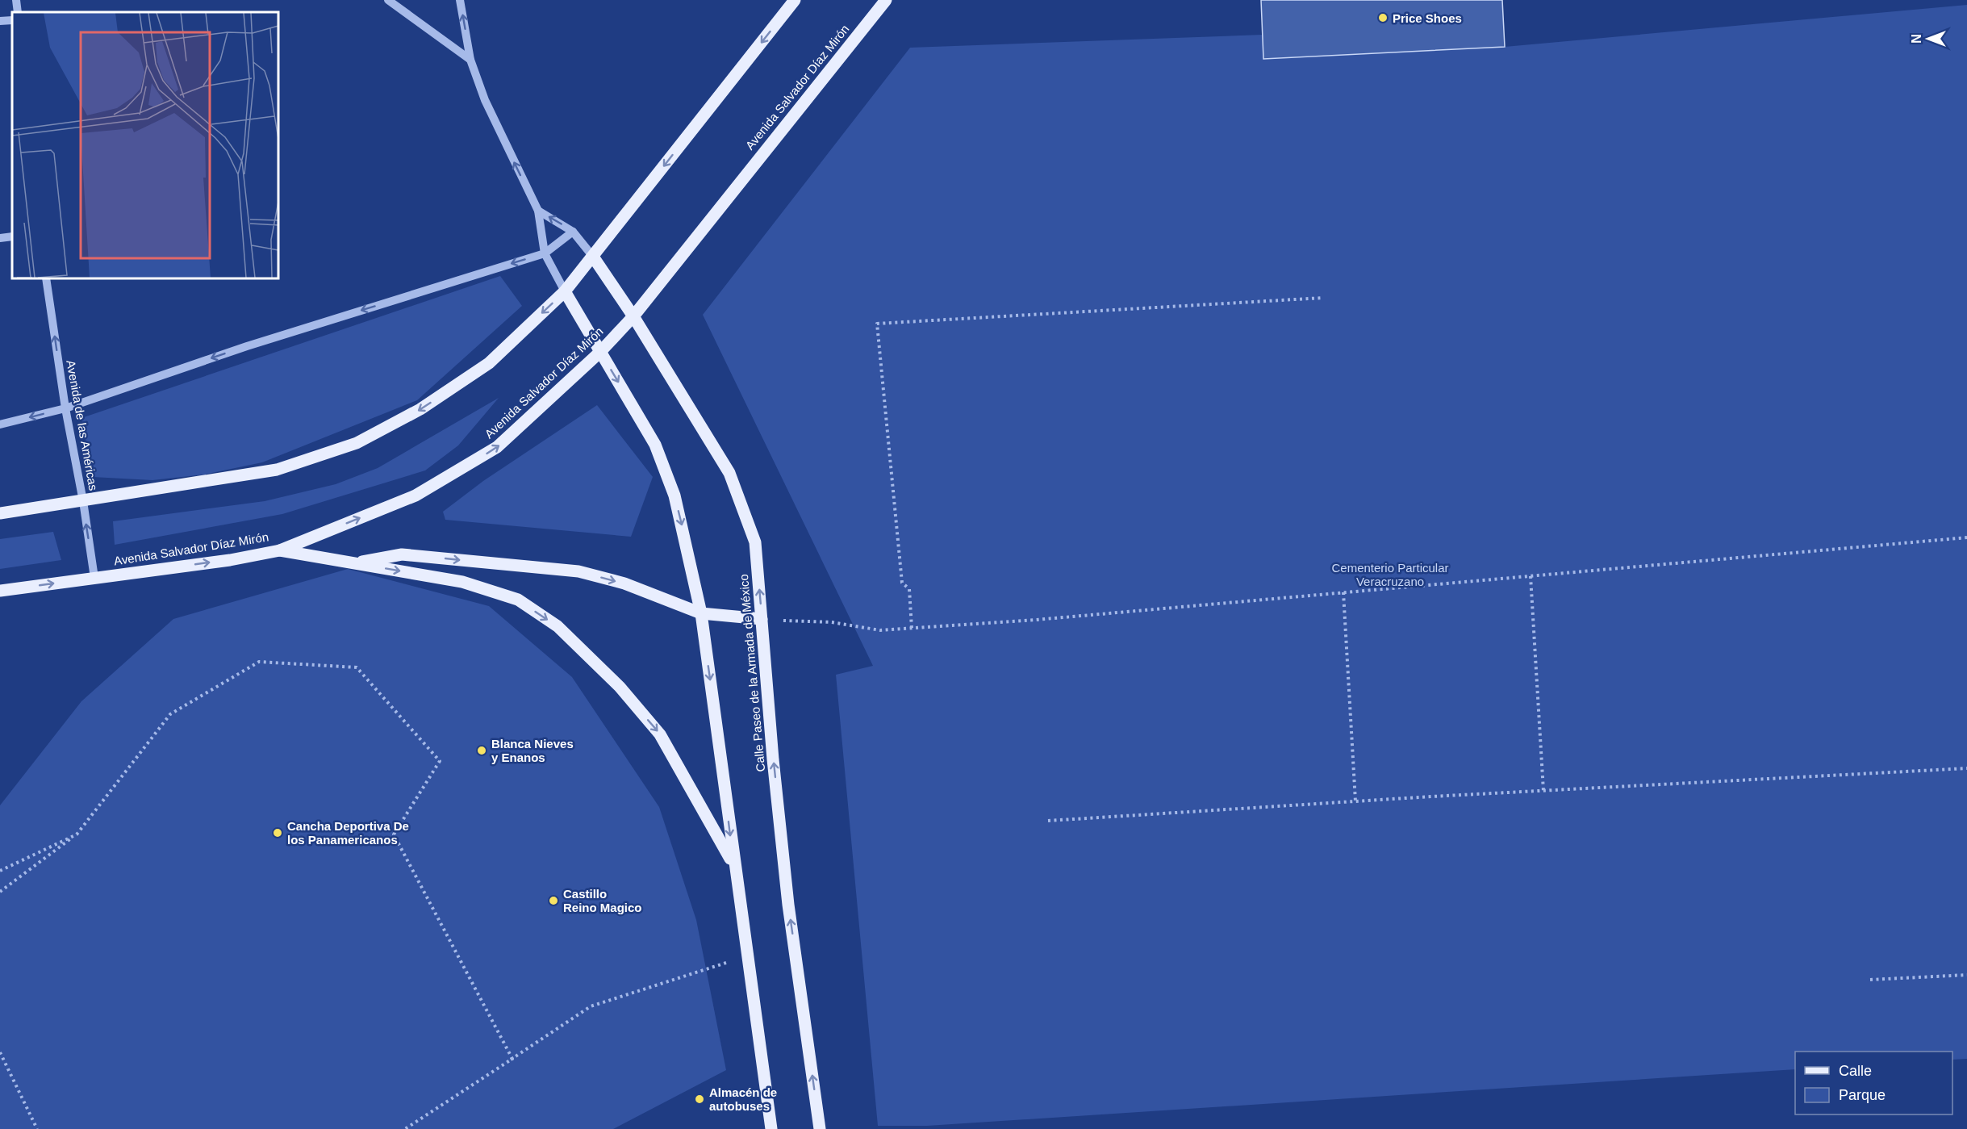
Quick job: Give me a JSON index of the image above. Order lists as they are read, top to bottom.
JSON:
{
  "streets": {
    "main road": ["Avenida Salvador Díaz Mirón", "Calle Paseo de la Armada de México"],
    "street": ["Avenida de las Américas"]
  },
  "crossings": [
    ["Avenida Salvador Díaz Mirón", "Avenida de las Américas"],
    ["Avenida Salvador Díaz Mirón", "Calle Paseo de la Armada de México"]
  ],
  "one_way": ["Avenida de las Américas"],
  "parks": ["Cementerio Particular Veracruzano"],
  "places": [
    "Price Shoes",
    "Blanca Nieves y Enanos",
    "Cancha Deportiva De los Panamericanos",
    "Castillo Reino Magico",
    "Almacén de autobuses"
  ],
  "legend": ["Calle", "Parque"],
  "north": "left"
}
